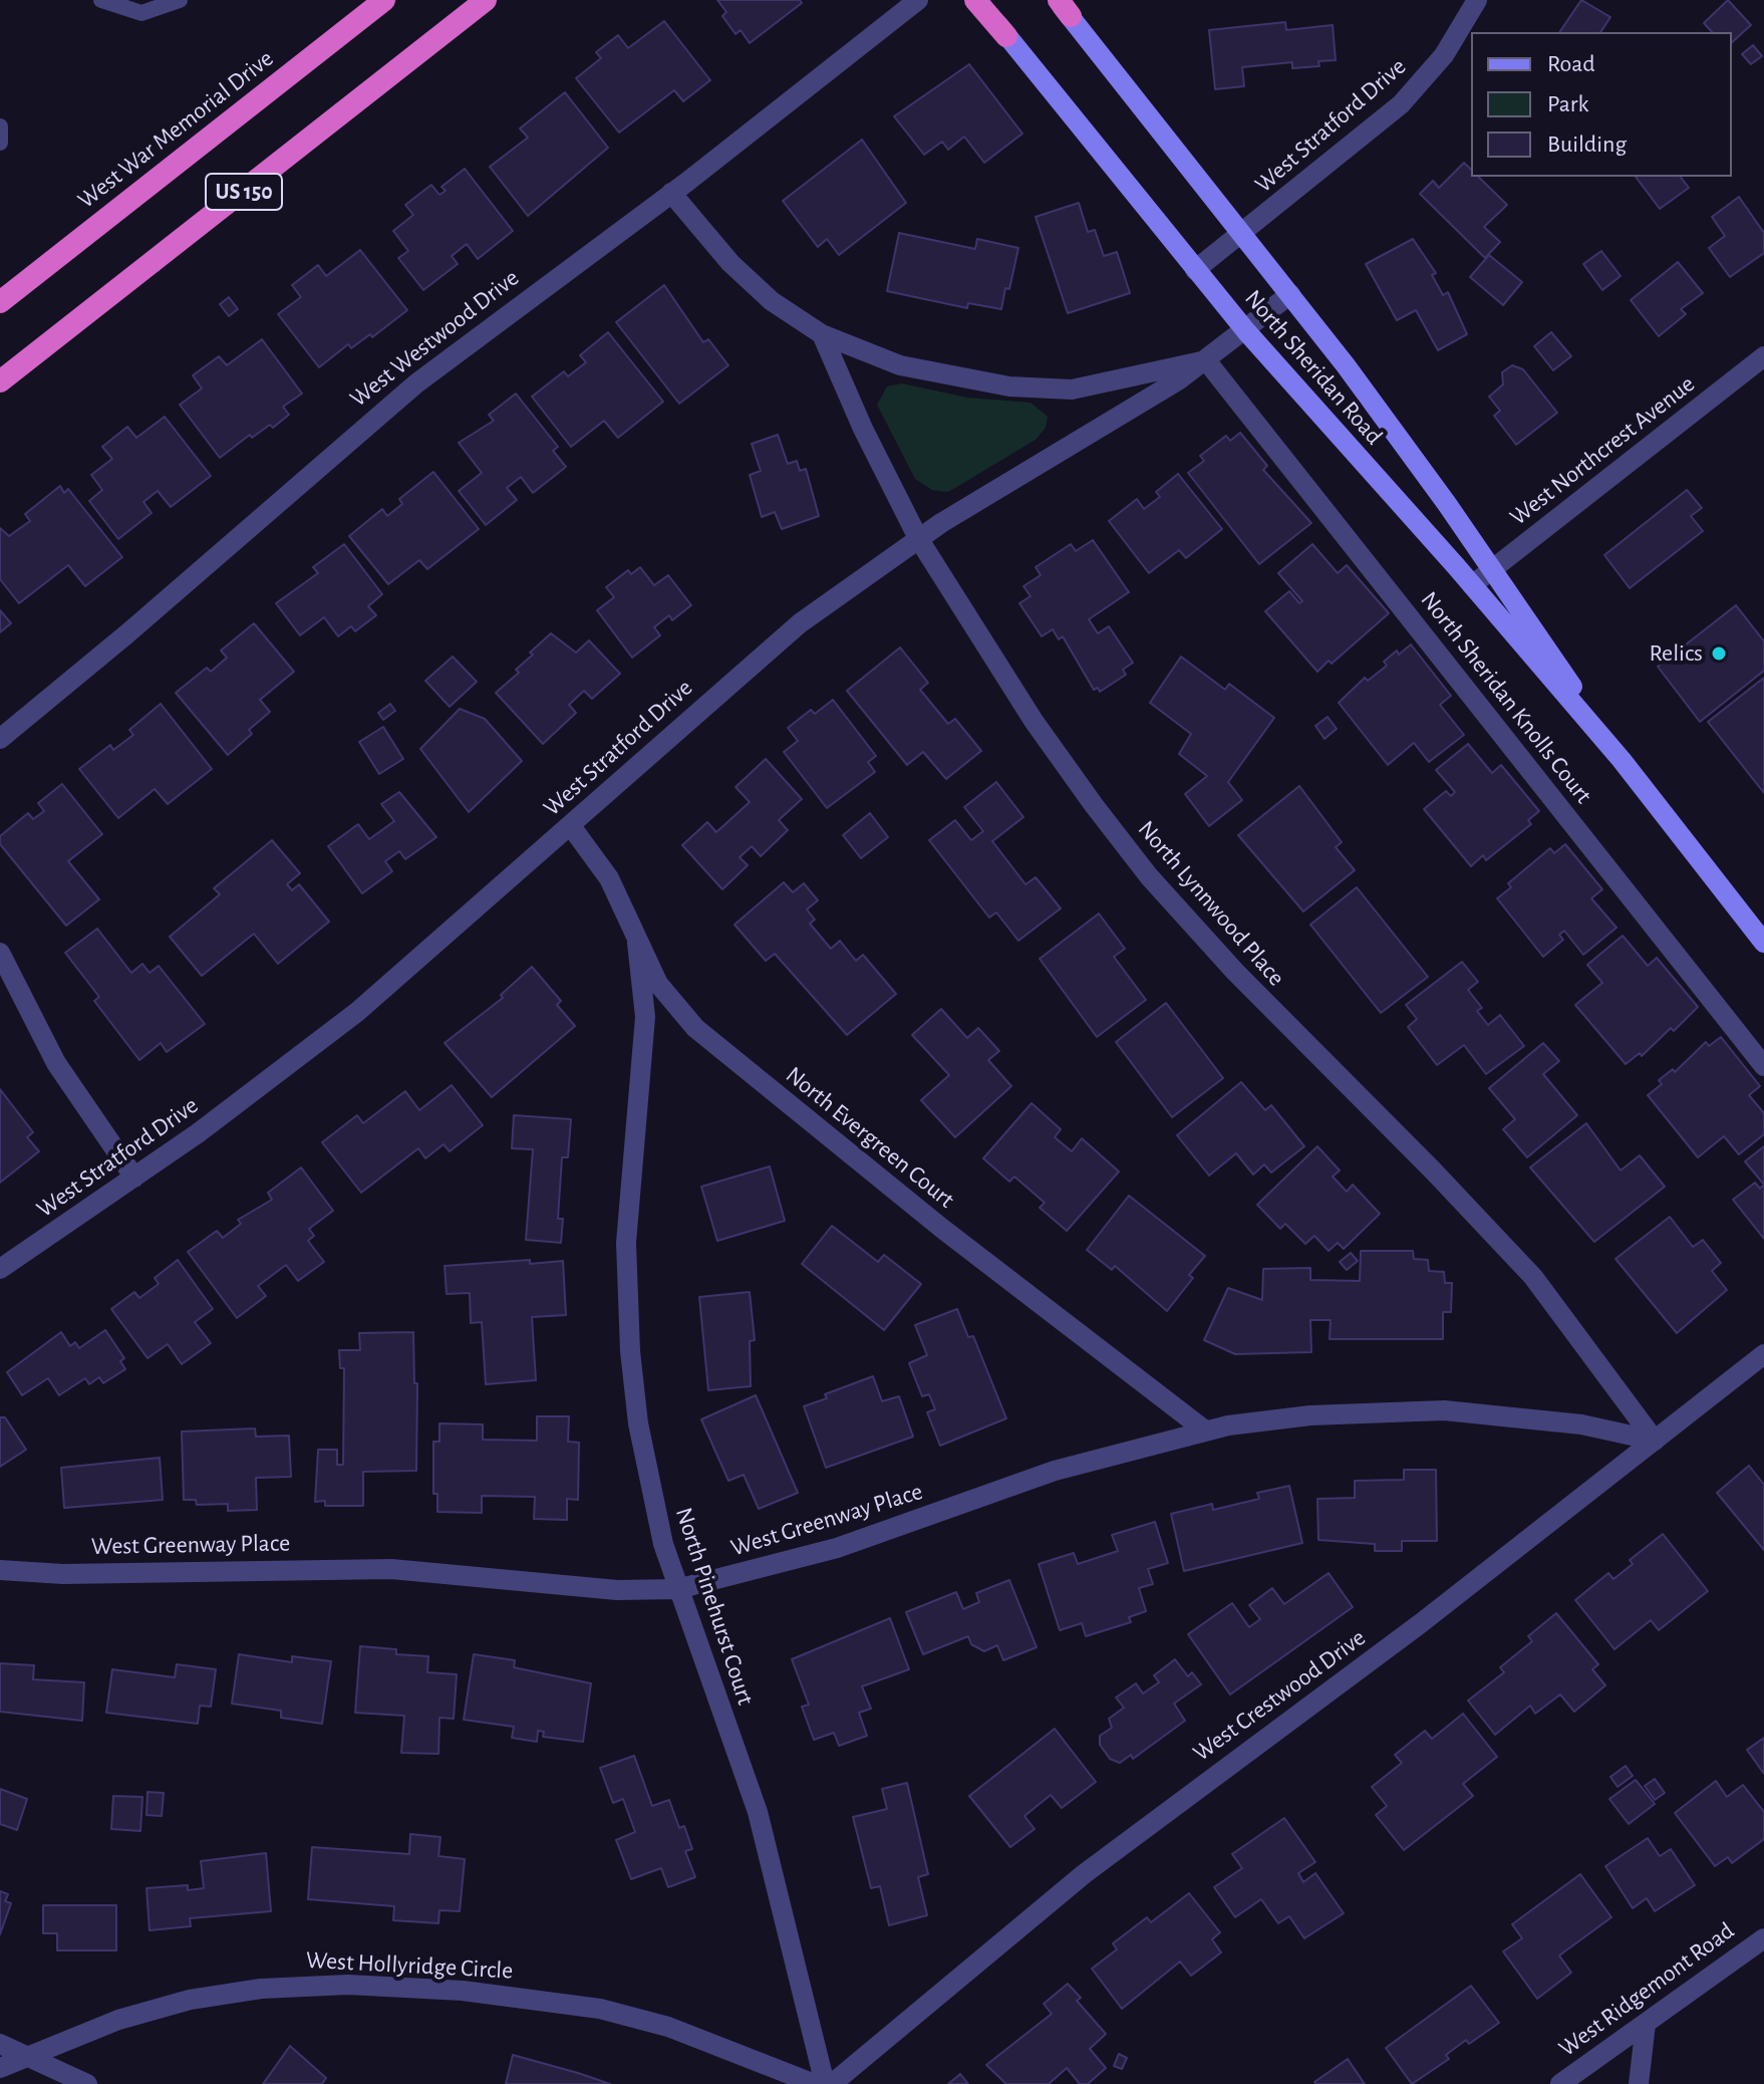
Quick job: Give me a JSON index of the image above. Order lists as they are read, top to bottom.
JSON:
{
  "streets": {
    "highway": ["West War Memorial Drive", "US 150"],
    "main road": ["North Sheridan Road"],
    "street": [
      "West Stratford Drive",
      "West Westwood Drive",
      "West Northcrest Avenue",
      "North Sheridan Knolls Court",
      "North Lynnwood Place",
      "North Evergreen Court",
      "West Greenway Place",
      "North Pinehurst Court",
      "West Crestwood Drive",
      "West Hollyridge Circle",
      "West Ridgemont Road"
    ]
  },
  "crossings": [
    ["West Stratford Drive", "North Sheridan Road"],
    ["West Stratford Drive", "North Sheridan Knolls Court"],
    ["West Stratford Drive", "North Lynnwood Place"],
    ["West Stratford Drive", "North Evergreen Court"],
    ["North Sheridan Road", "West Northcrest Avenue"],
    ["North Lynnwood Place", "West Greenway Place"],
    ["North Lynnwood Place", "West Crestwood Drive"],
    ["North Evergreen Court", "West Greenway Place"],
    ["North Evergreen Court", "North Pinehurst Court"],
    ["West Greenway Place", "North Pinehurst Court"],
    ["West Greenway Place", "West Crestwood Drive"]
  ],
  "places": ["Relics"],
  "legend": ["Road", "Park", "Building"]
}
